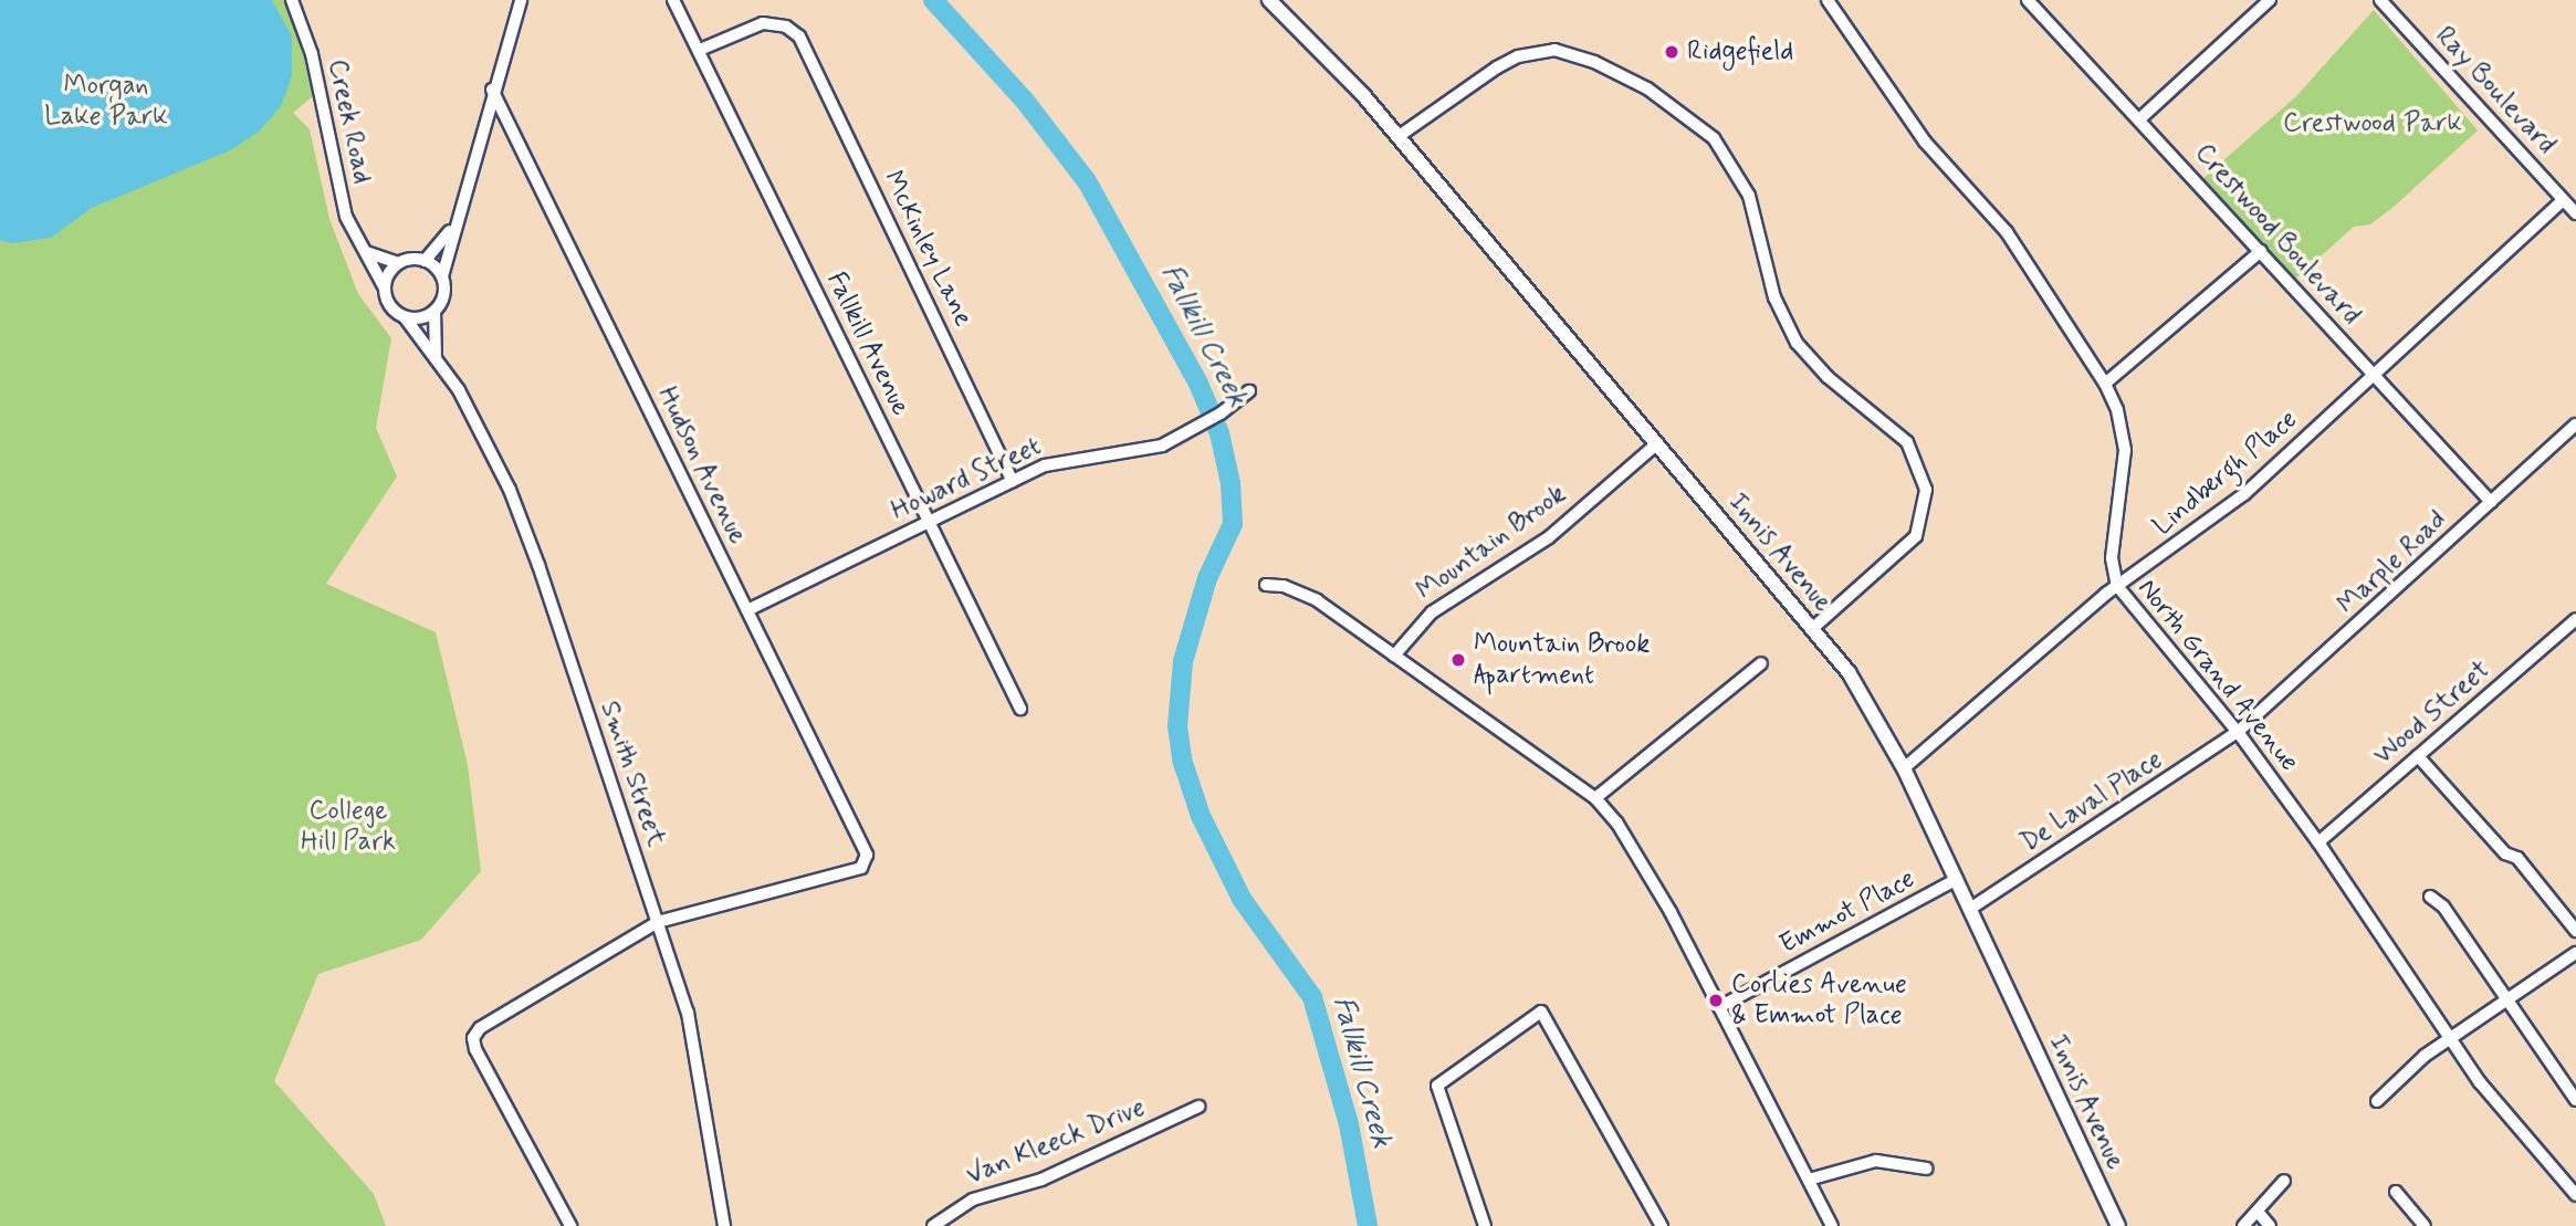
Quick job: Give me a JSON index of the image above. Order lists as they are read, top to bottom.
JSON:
{
  "streets": {
    "main road": ["Innis Avenue"],
    "street": [
      "Ray Boulevard",
      "Creek Road",
      "Crestwood Boulevard",
      "McKinley Lane",
      "Fallkill Avenue",
      "Hudson Avenue",
      "Lindbergh Place",
      "Howard Street",
      "Mountain Brook",
      "Marple Road",
      "North Grand Avenue",
      "Wood Street",
      "Smith Street",
      "De Laval Place",
      "Emmot Place",
      "Van Kleeck Drive"
    ]
  },
  "crossings": [
    ["Ray Boulevard", "Lindbergh Place"],
    ["Creek Road", "Smith Street"],
    ["Crestwood Boulevard", "Lindbergh Place"],
    ["Crestwood Boulevard", "Marple Road"],
    ["McKinley Lane", "Fallkill Avenue"],
    ["McKinley Lane", "Howard Street"],
    ["Fallkill Avenue", "Howard Street"],
    ["Hudson Avenue", "Howard Street"],
    ["Hudson Avenue", "Smith Street"],
    ["Lindbergh Place", "Innis Avenue"],
    ["Lindbergh Place", "North Grand Avenue"],
    ["Mountain Brook", "Innis Avenue"],
    ["Innis Avenue", "De Laval Place"],
    ["Innis Avenue", "Emmot Place"],
    ["Marple Road", "North Grand Avenue"],
    ["Marple Road", "De Laval Place"],
    ["North Grand Avenue", "Wood Street"],
    ["North Grand Avenue", "De Laval Place"]
  ],
  "water": ["Fallkill Creek"],
  "parks": ["Morgan Lake Park", "Crestwood Park", "College Hill Park"],
  "places": ["Ridgefield", "Mountain Brook Apartment", "Corlies Avenue & Emmot Place"]
}
